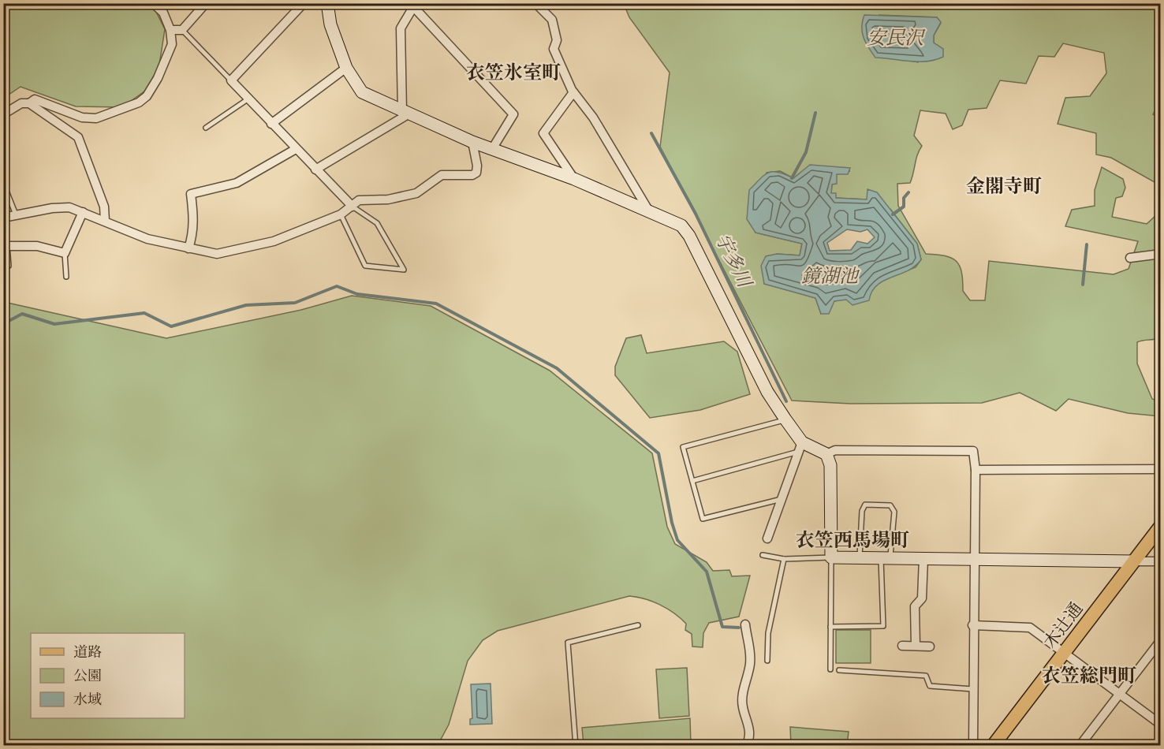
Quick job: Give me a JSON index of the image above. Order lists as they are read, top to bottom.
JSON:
{
  "streets": {
    "main road": ["木辻通"]
  },
  "districts": [
    "衣笠氷室町",
    "金閣寺町",
    "衣笠西馬場町",
    "衣笠総門町"
  ],
  "water": ["安民沢", "宇多川", "鏡湖池"],
  "legend": ["道路", "公園", "水域"]
}
